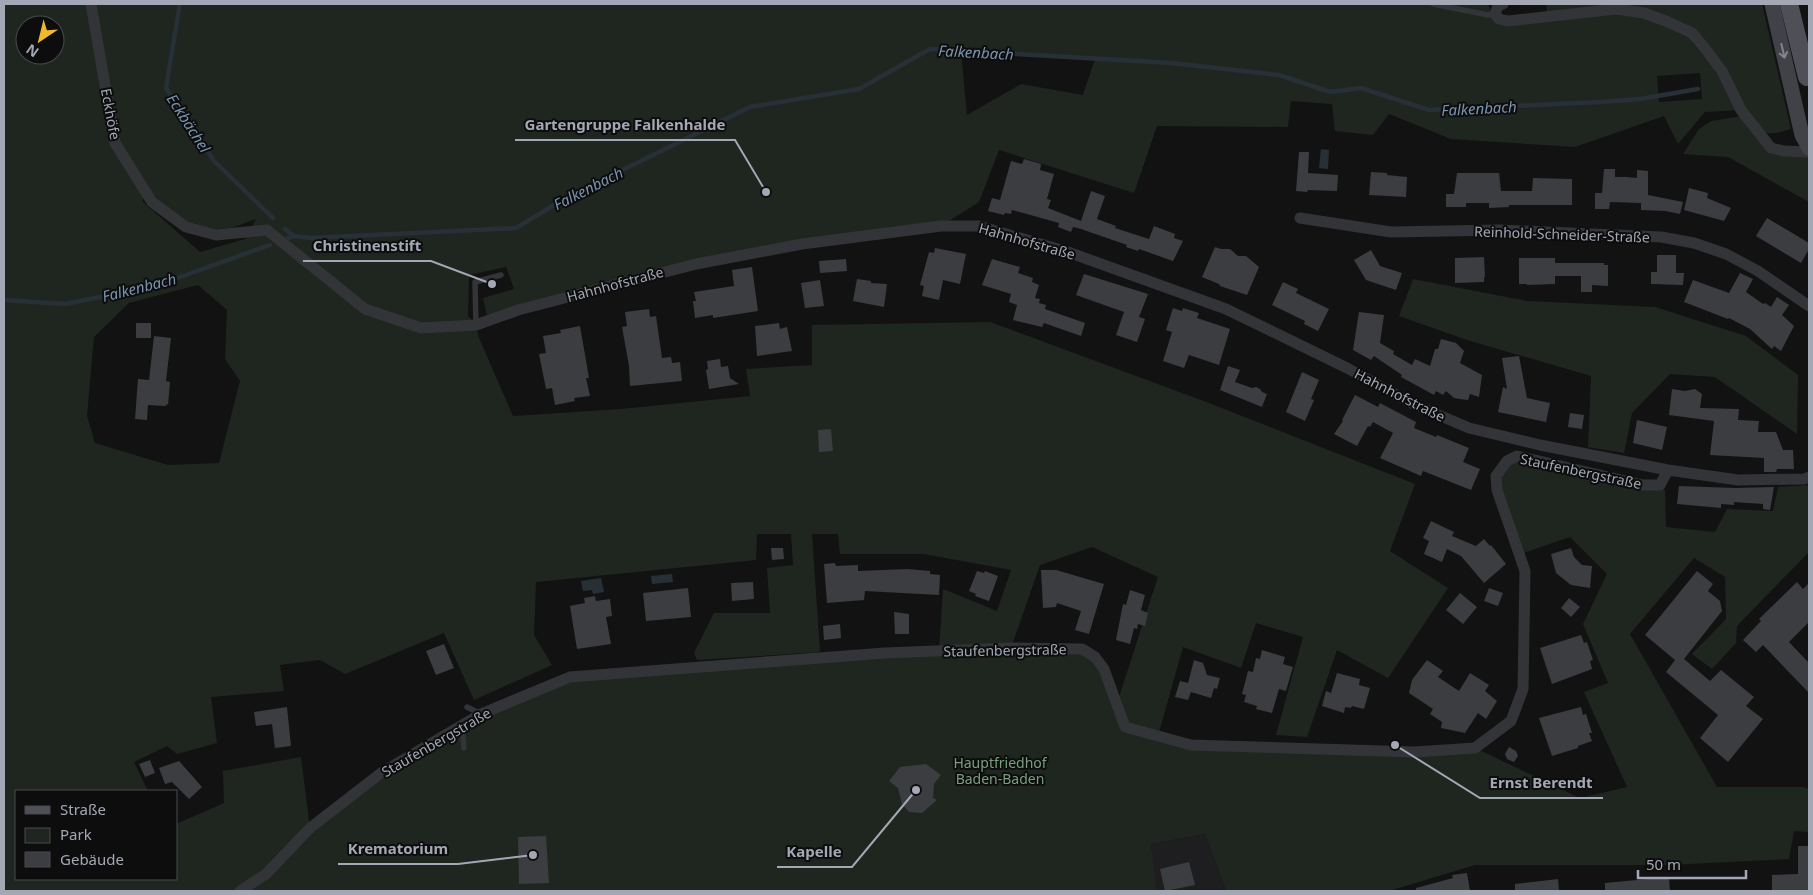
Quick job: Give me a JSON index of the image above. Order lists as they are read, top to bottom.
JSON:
{
  "streets": {
    "street": [
      "Eckhöfe",
      "Reinhold-Schneider-Straße",
      "Hahnhofstraße",
      "Staufenbergstraße"
    ]
  },
  "crossings": [
    ["Eckhöfe", "Hahnhofstraße"],
    ["Hahnhofstraße", "Staufenbergstraße"]
  ],
  "water": ["Falkenbach", "Eckbächel"],
  "parks": ["Hauptfriedhof Baden-Baden"],
  "places": [
    "Gartengruppe Falkenhalde",
    "Christinenstift",
    "Ernst Berendt",
    "Kapelle",
    "Krematorium"
  ],
  "legend": ["Straße", "Park", "Gebäude"],
  "scale_bar": "50 m",
  "north": "bottom left"
}
